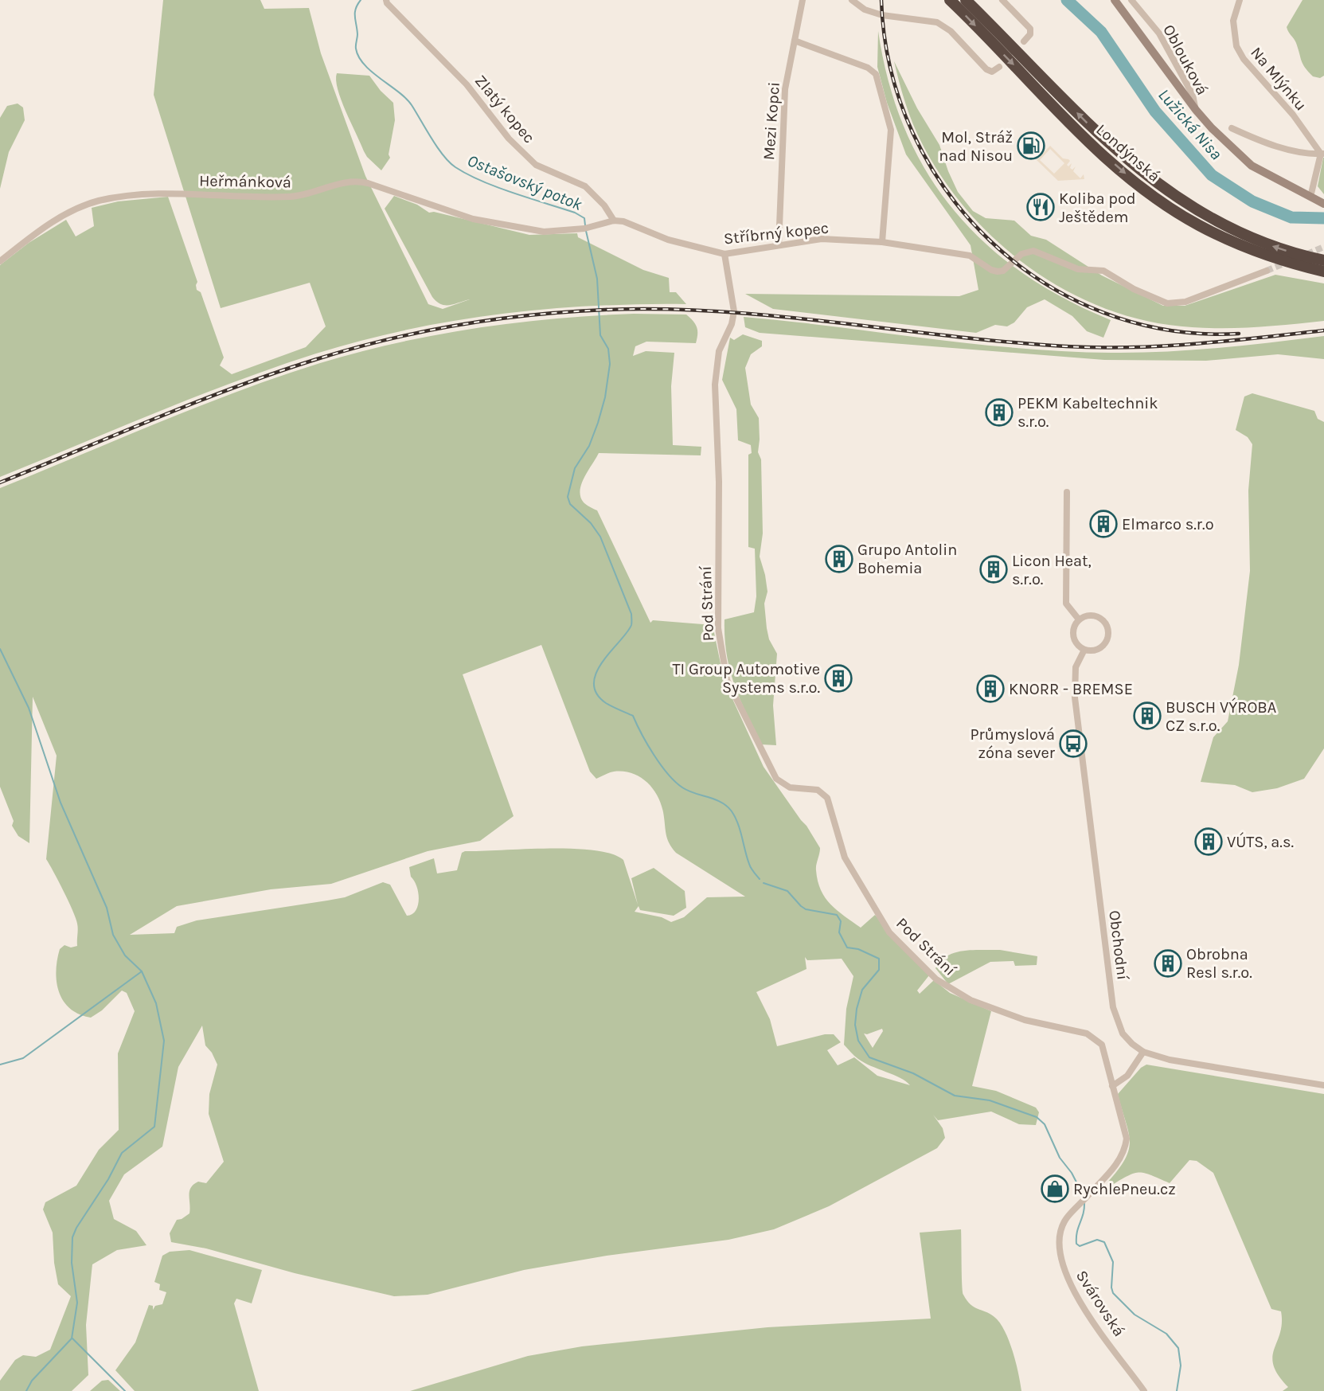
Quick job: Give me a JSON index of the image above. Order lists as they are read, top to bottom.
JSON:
{
  "streets": {
    "highway": ["Londýnská"],
    "street": [
      "Oblouková",
      "Na Mlýnku",
      "Zlatý kopec",
      "Mezi Kopci",
      "Heřmánková",
      "Stříbrný kopec",
      "Pod Strání",
      "Obchodní",
      "Svárovská"
    ]
  },
  "crossings": [
    ["Zlatý kopec", "Heřmánková"],
    ["Zlatý kopec", "Stříbrný kopec"],
    ["Mezi Kopci", "Stříbrný kopec"],
    ["Heřmánková", "Stříbrný kopec"],
    ["Stříbrný kopec", "Pod Strání"],
    ["Pod Strání", "Svárovská"]
  ],
  "water": ["Lužická Nisa", "Ostašovský potok"],
  "places": {
    "fuel station": ["Mol, Stráž nad Nisou"],
    "restaurant": ["Koliba pod Ještědem"],
    "building": [
      "PEKM Kabeltechnik s.r.o.",
      "Elmarco s.r.o",
      "Grupo Antolin Bohemia",
      "Licon Heat, s.r.o.",
      "TI Group Automotive Systems s.r.o.",
      "KNORR - BREMSE",
      "BUSCH VÝROBA CZ s.r.o.",
      "VÚTS, a.s.",
      "Obrobna Resl s.r.o."
    ],
    "bus stop": ["Průmyslová zóna sever"],
    "shop": ["RychlePneu.cz"]
  }
}
